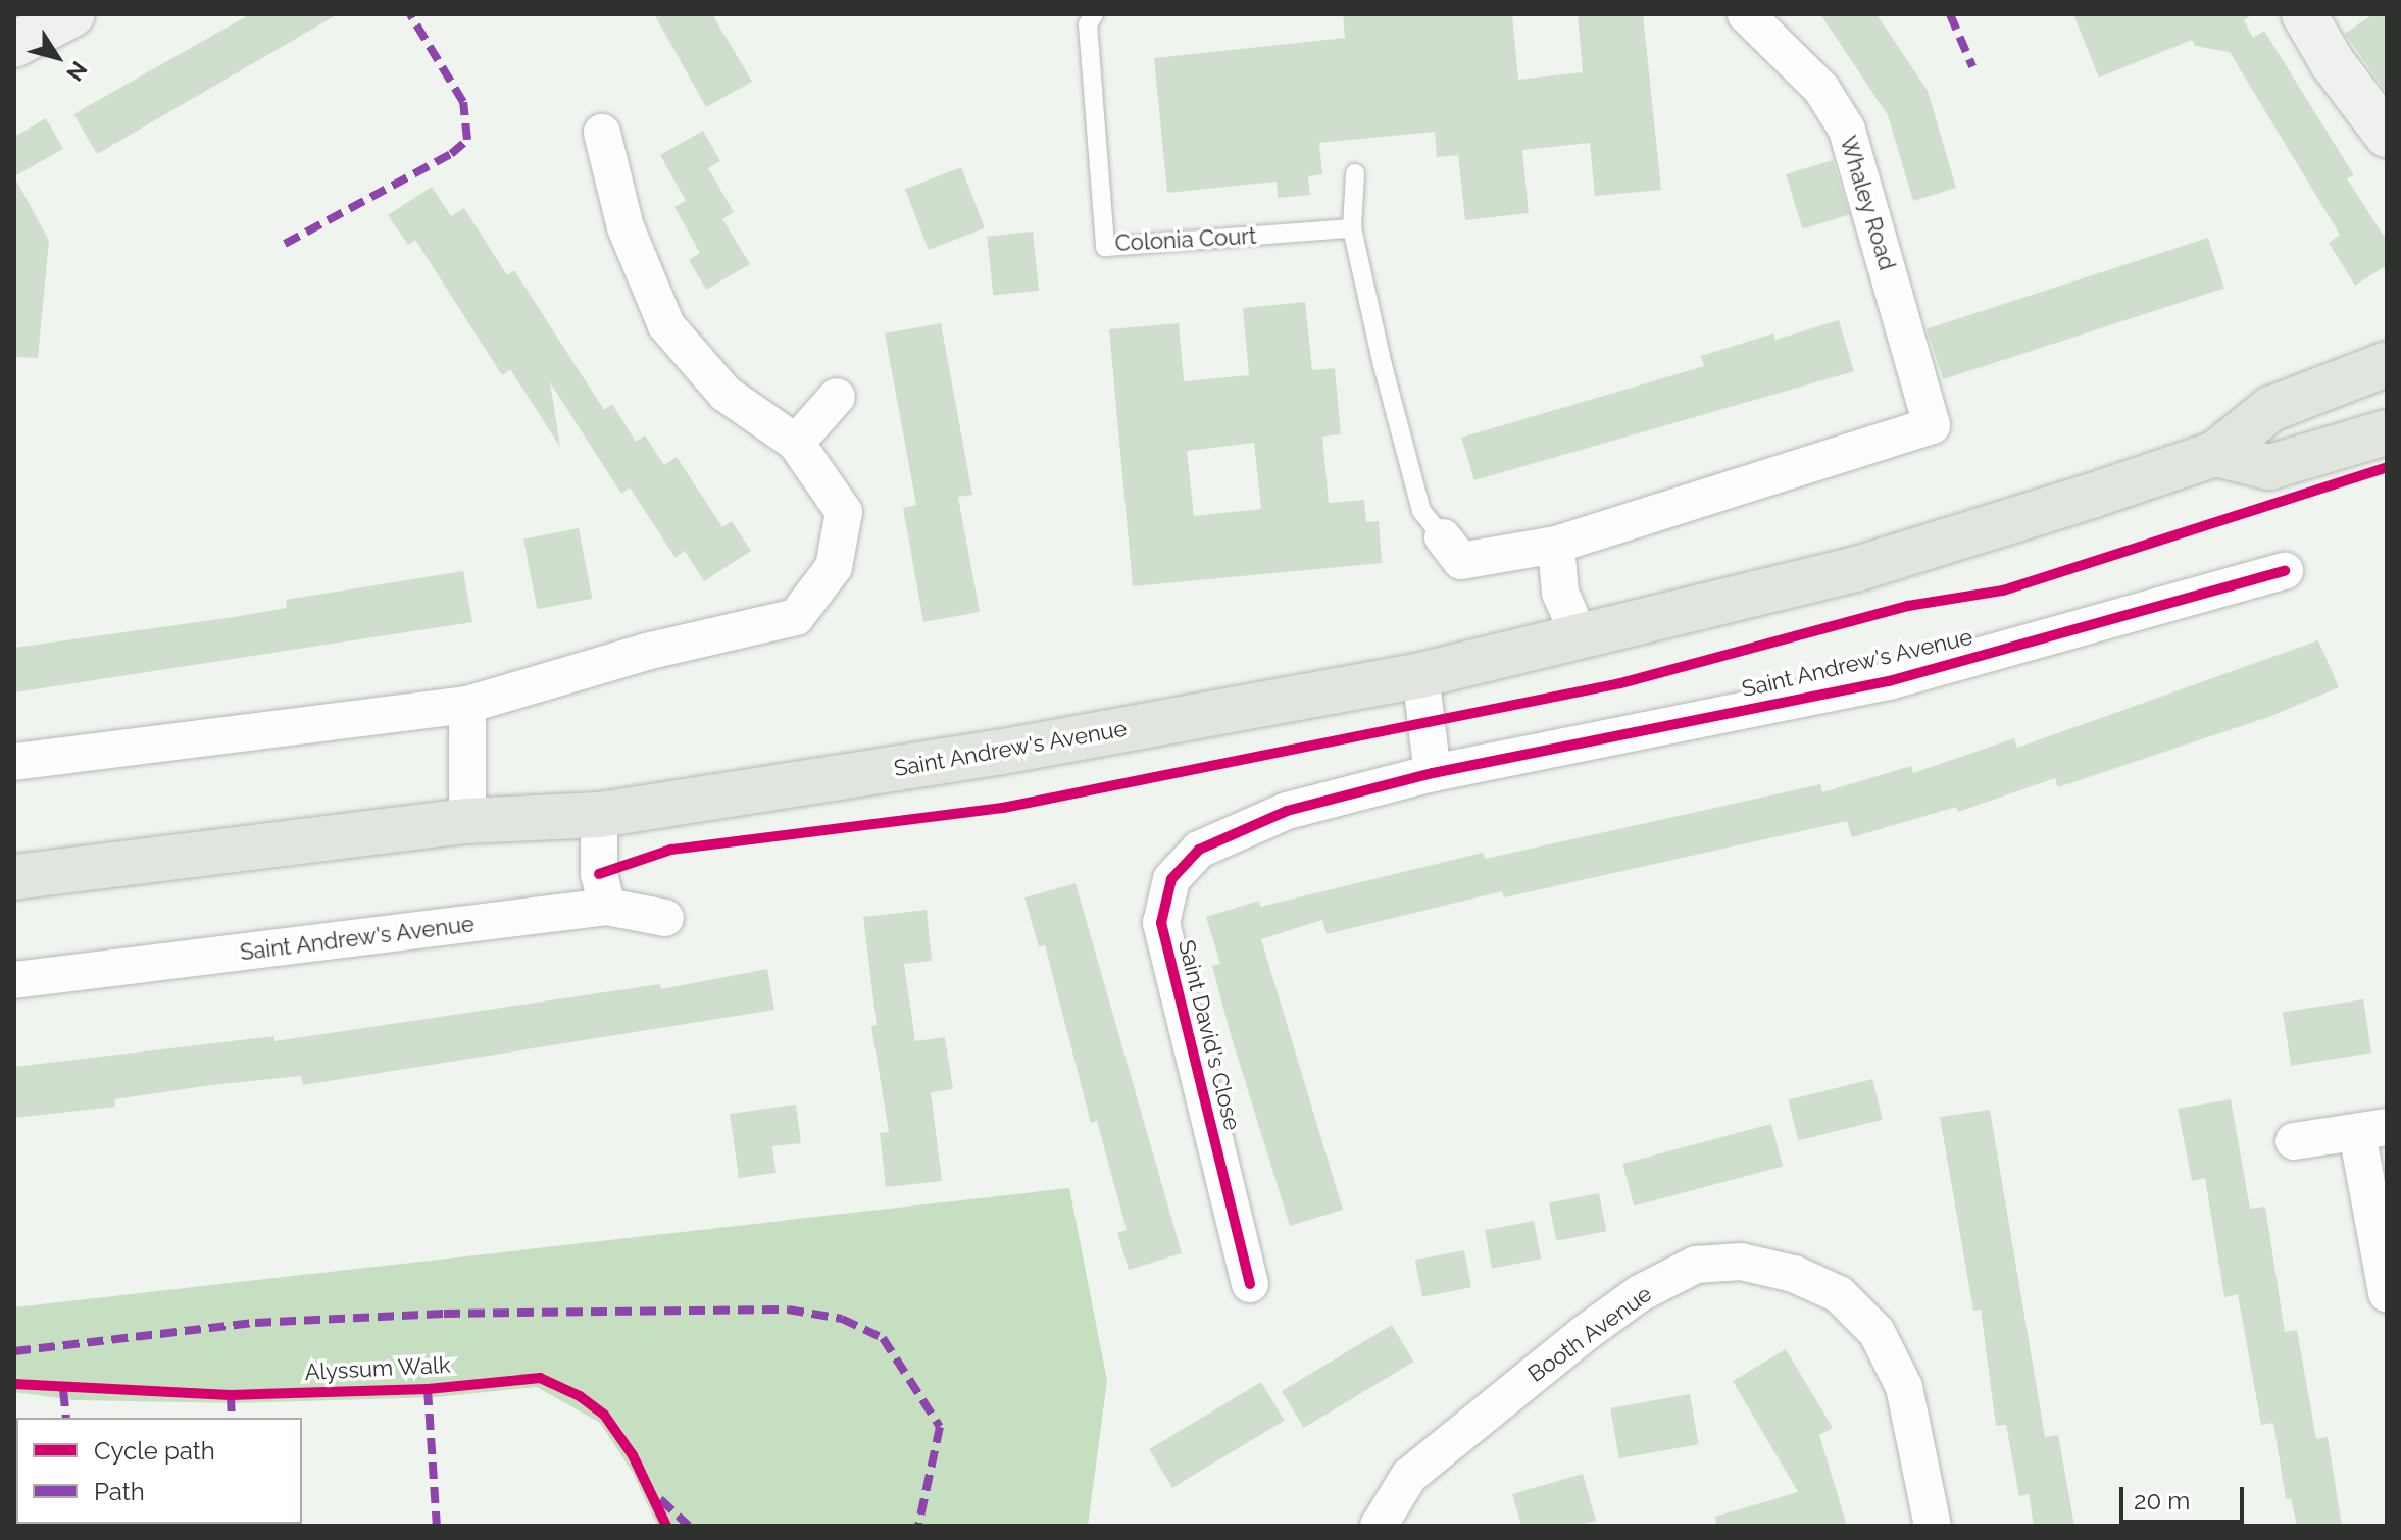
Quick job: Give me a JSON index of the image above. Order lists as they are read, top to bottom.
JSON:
{
  "streets": {
    "main road": ["Saint Andrew's Avenue"],
    "street": ["Whaley Road", "Saint David's Close", "Booth Avenue"],
    "lane": ["Colonia Court"],
    "cycle path": ["Alyssum Walk"]
  },
  "crossings": [
    ["Saint Andrew's Avenue", "Saint David's Close"]
  ],
  "legend": ["Cycle path", "Path"],
  "scale_bar": "20 m",
  "north": "bottom right"
}
